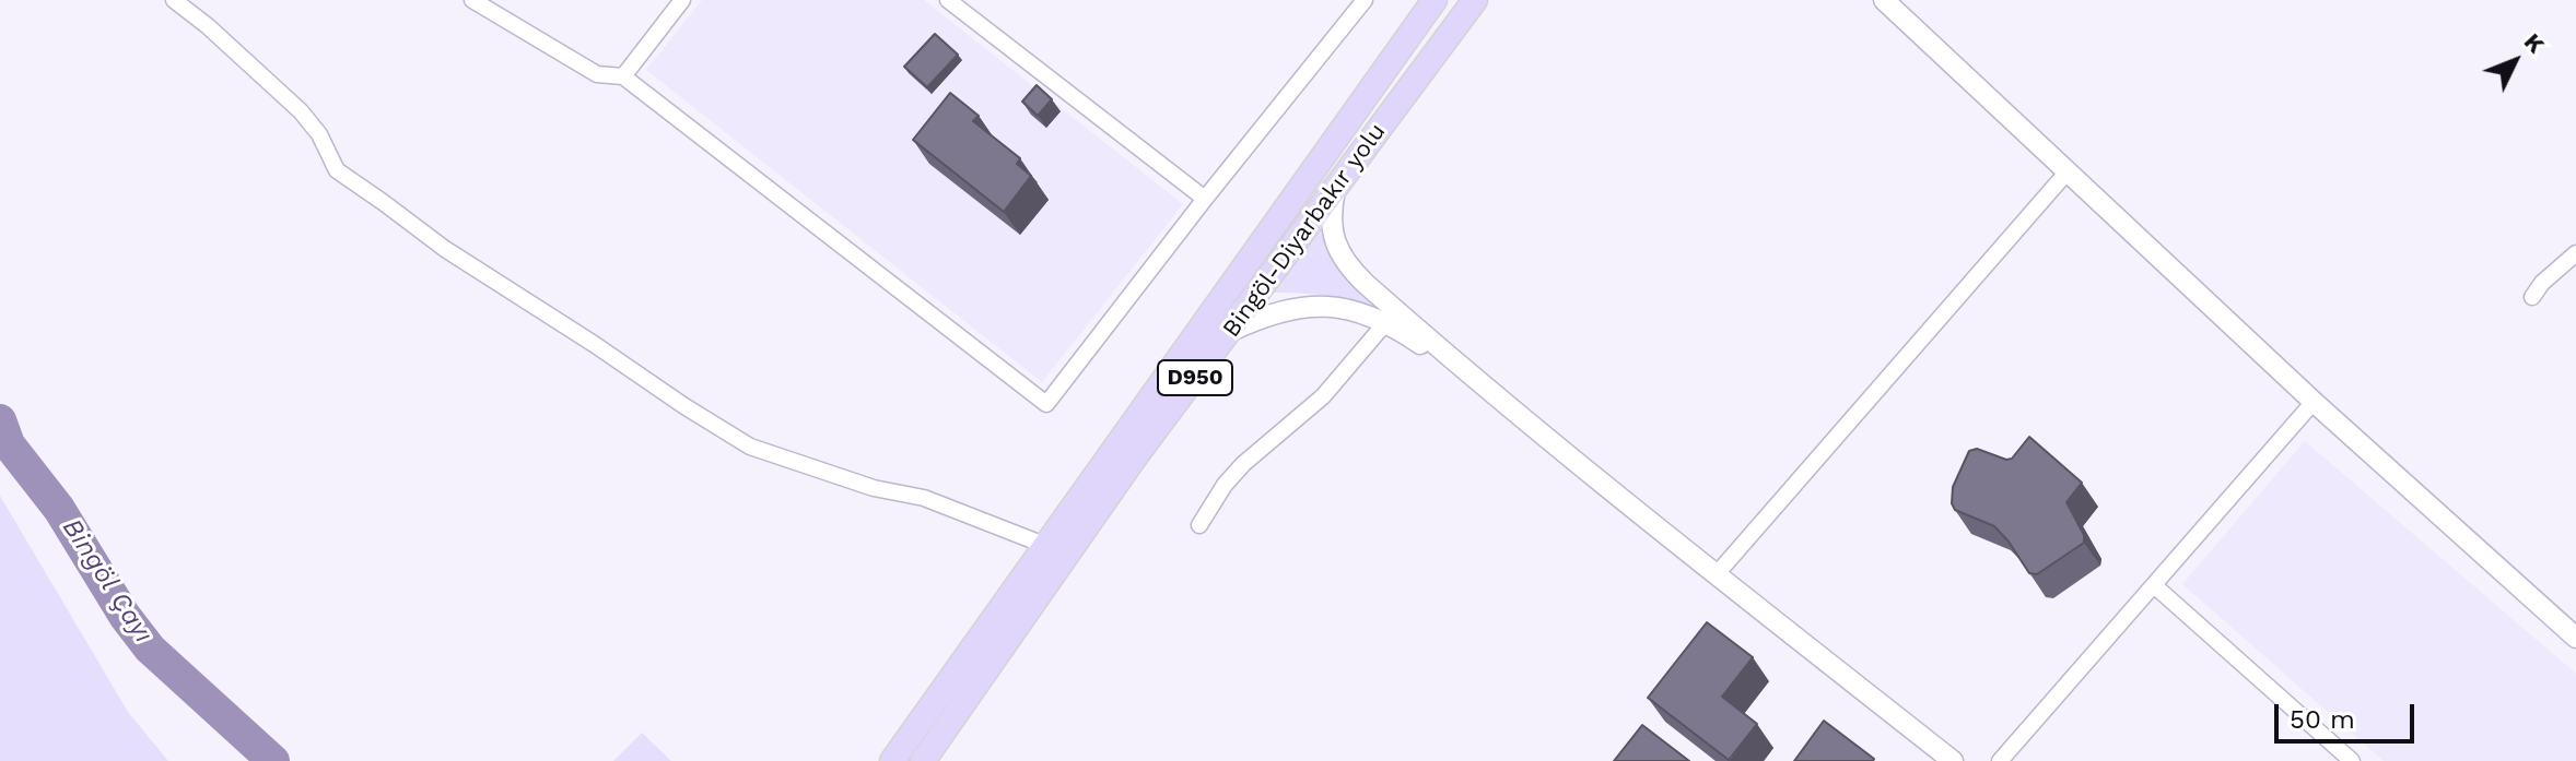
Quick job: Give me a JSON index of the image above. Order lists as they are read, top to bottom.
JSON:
{
  "streets": {
    "main road": ["Bingöl-Diyarbakır yolu", "D950"]
  },
  "water": ["Bingöl Çayı"],
  "scale_bar": "50 m",
  "north": "top right"
}
